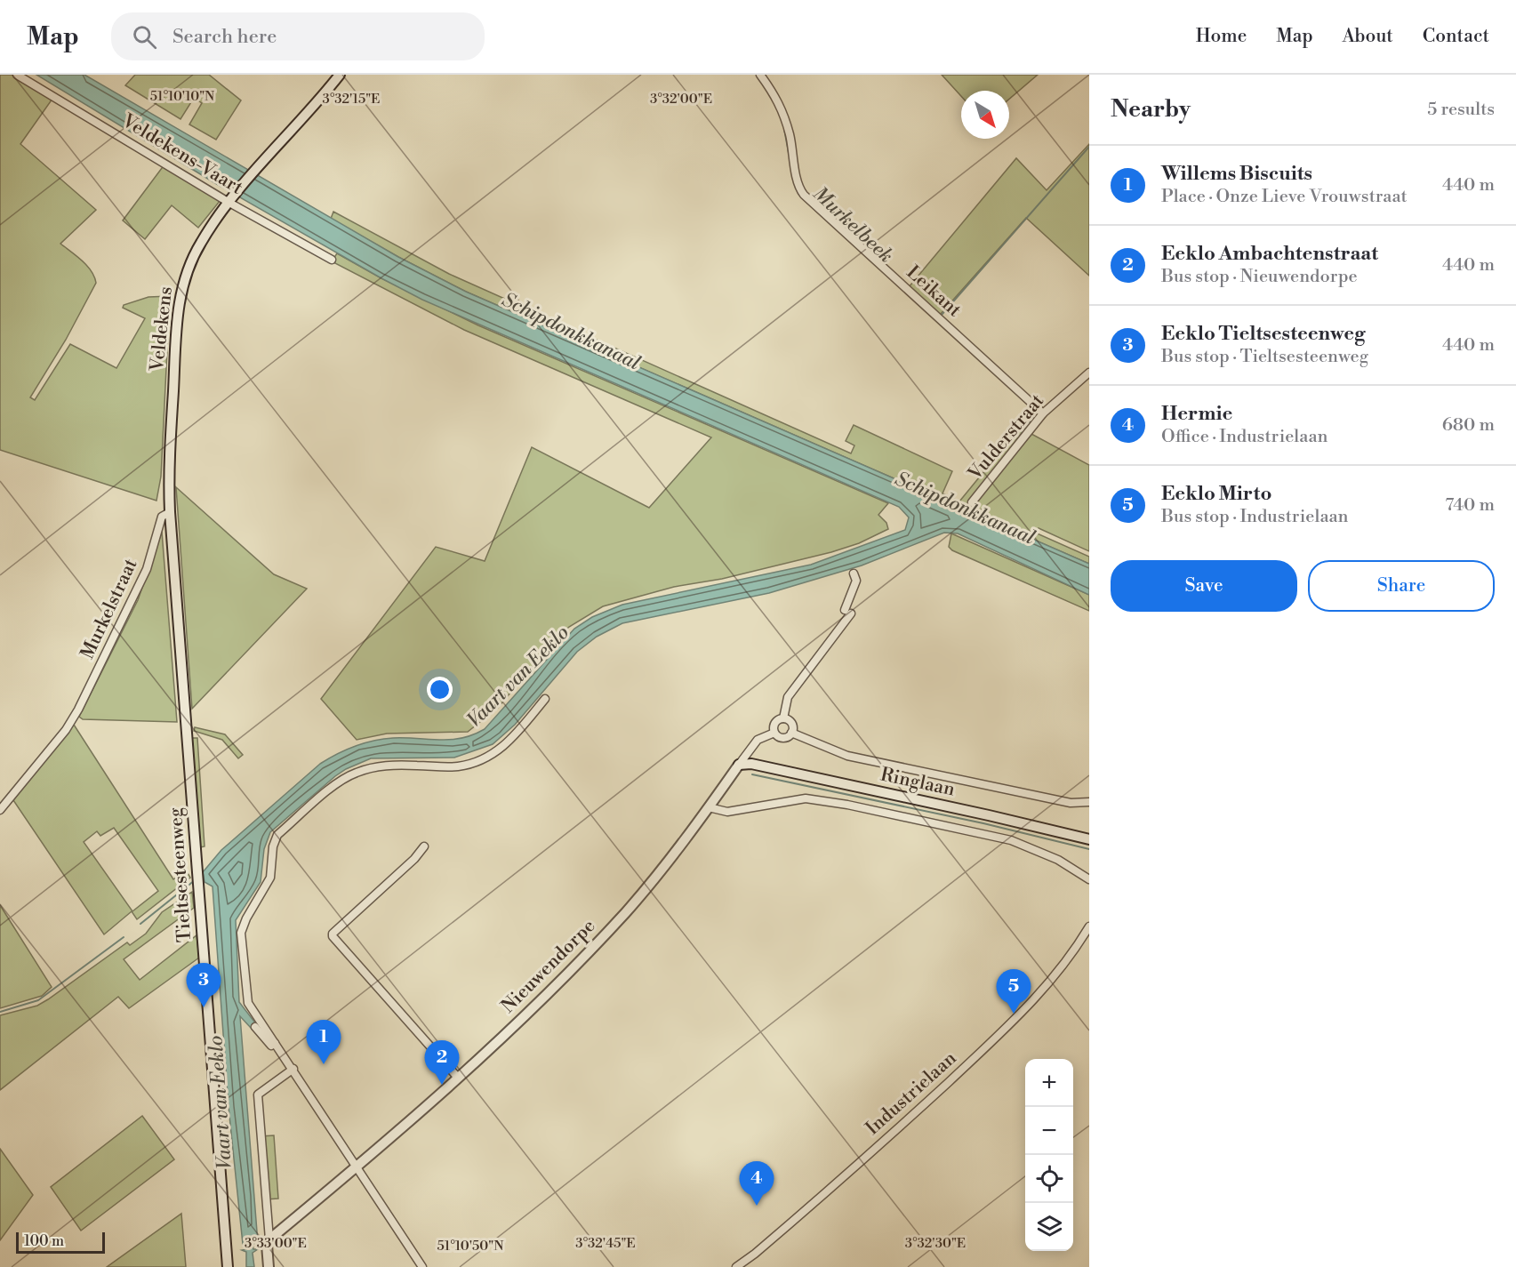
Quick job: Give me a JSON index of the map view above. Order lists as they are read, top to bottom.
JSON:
{
  "streets": {
    "main road": [
      "Veldekens",
      "Ringlaan",
      "Tieltsesteenweg",
      "Nieuwendorpe"
    ],
    "street": [
      "Veldekens-Vaart",
      "Leikant",
      "Vulderstraat",
      "Murkelstraat",
      "Industrielaan"
    ]
  },
  "crossings": [
    ["Veldekens-Vaart", "Veldekens"],
    ["Leikant", "Vulderstraat"],
    ["Veldekens", "Murkelstraat"],
    ["Veldekens", "Tieltsesteenweg"],
    ["Murkelstraat", "Tieltsesteenweg"],
    ["Ringlaan", "Nieuwendorpe"]
  ],
  "water": ["Murkelbeek", "Schipdonkkanaal", "Vaart van Eeklo"],
  "scale_bar": "100 m",
  "north": "bottom right",
  "page": {
    "header": "Map",
    "search": "Search here",
    "nav": [
      "Home",
      "Map",
      "About",
      "Contact"
    ],
    "heading": ["Nearby", "5 results"],
    "list": [
      {
        "mark": "1",
        "name": "Willems Biscuits",
        "note": "Place · Onze Lieve Vrouwstraat",
        "value": "440 m"
      },
      {
        "mark": "2",
        "name": "Eeklo Ambachtenstraat",
        "note": "Bus stop · Nieuwendorpe",
        "value": "440 m"
      },
      {
        "mark": "3",
        "name": "Eeklo Tieltsesteenweg",
        "note": "Bus stop · Tieltsesteenweg",
        "value": "440 m"
      },
      {
        "mark": "4",
        "name": "Hermie",
        "note": "Office · Industrielaan",
        "value": "680 m"
      },
      {
        "mark": "5",
        "name": "Eeklo Mirto",
        "note": "Bus stop · Industrielaan",
        "value": "740 m"
      }
    ],
    "buttons": ["Save", "Share"],
    "pins": [
      "3",
      "5",
      "1",
      "2",
      "4"
    ],
    "map_buttons": ["+", "−"],
    "scale": "100 m"
  },
  "coordinates": [
    "51°10'10\"N",
    "3°32'15\"E",
    "3°32'00\"E",
    "3°33'00\"E",
    "3°32'45\"E",
    "3°32'30\"E",
    "51°10'50\"N"
  ]
}
